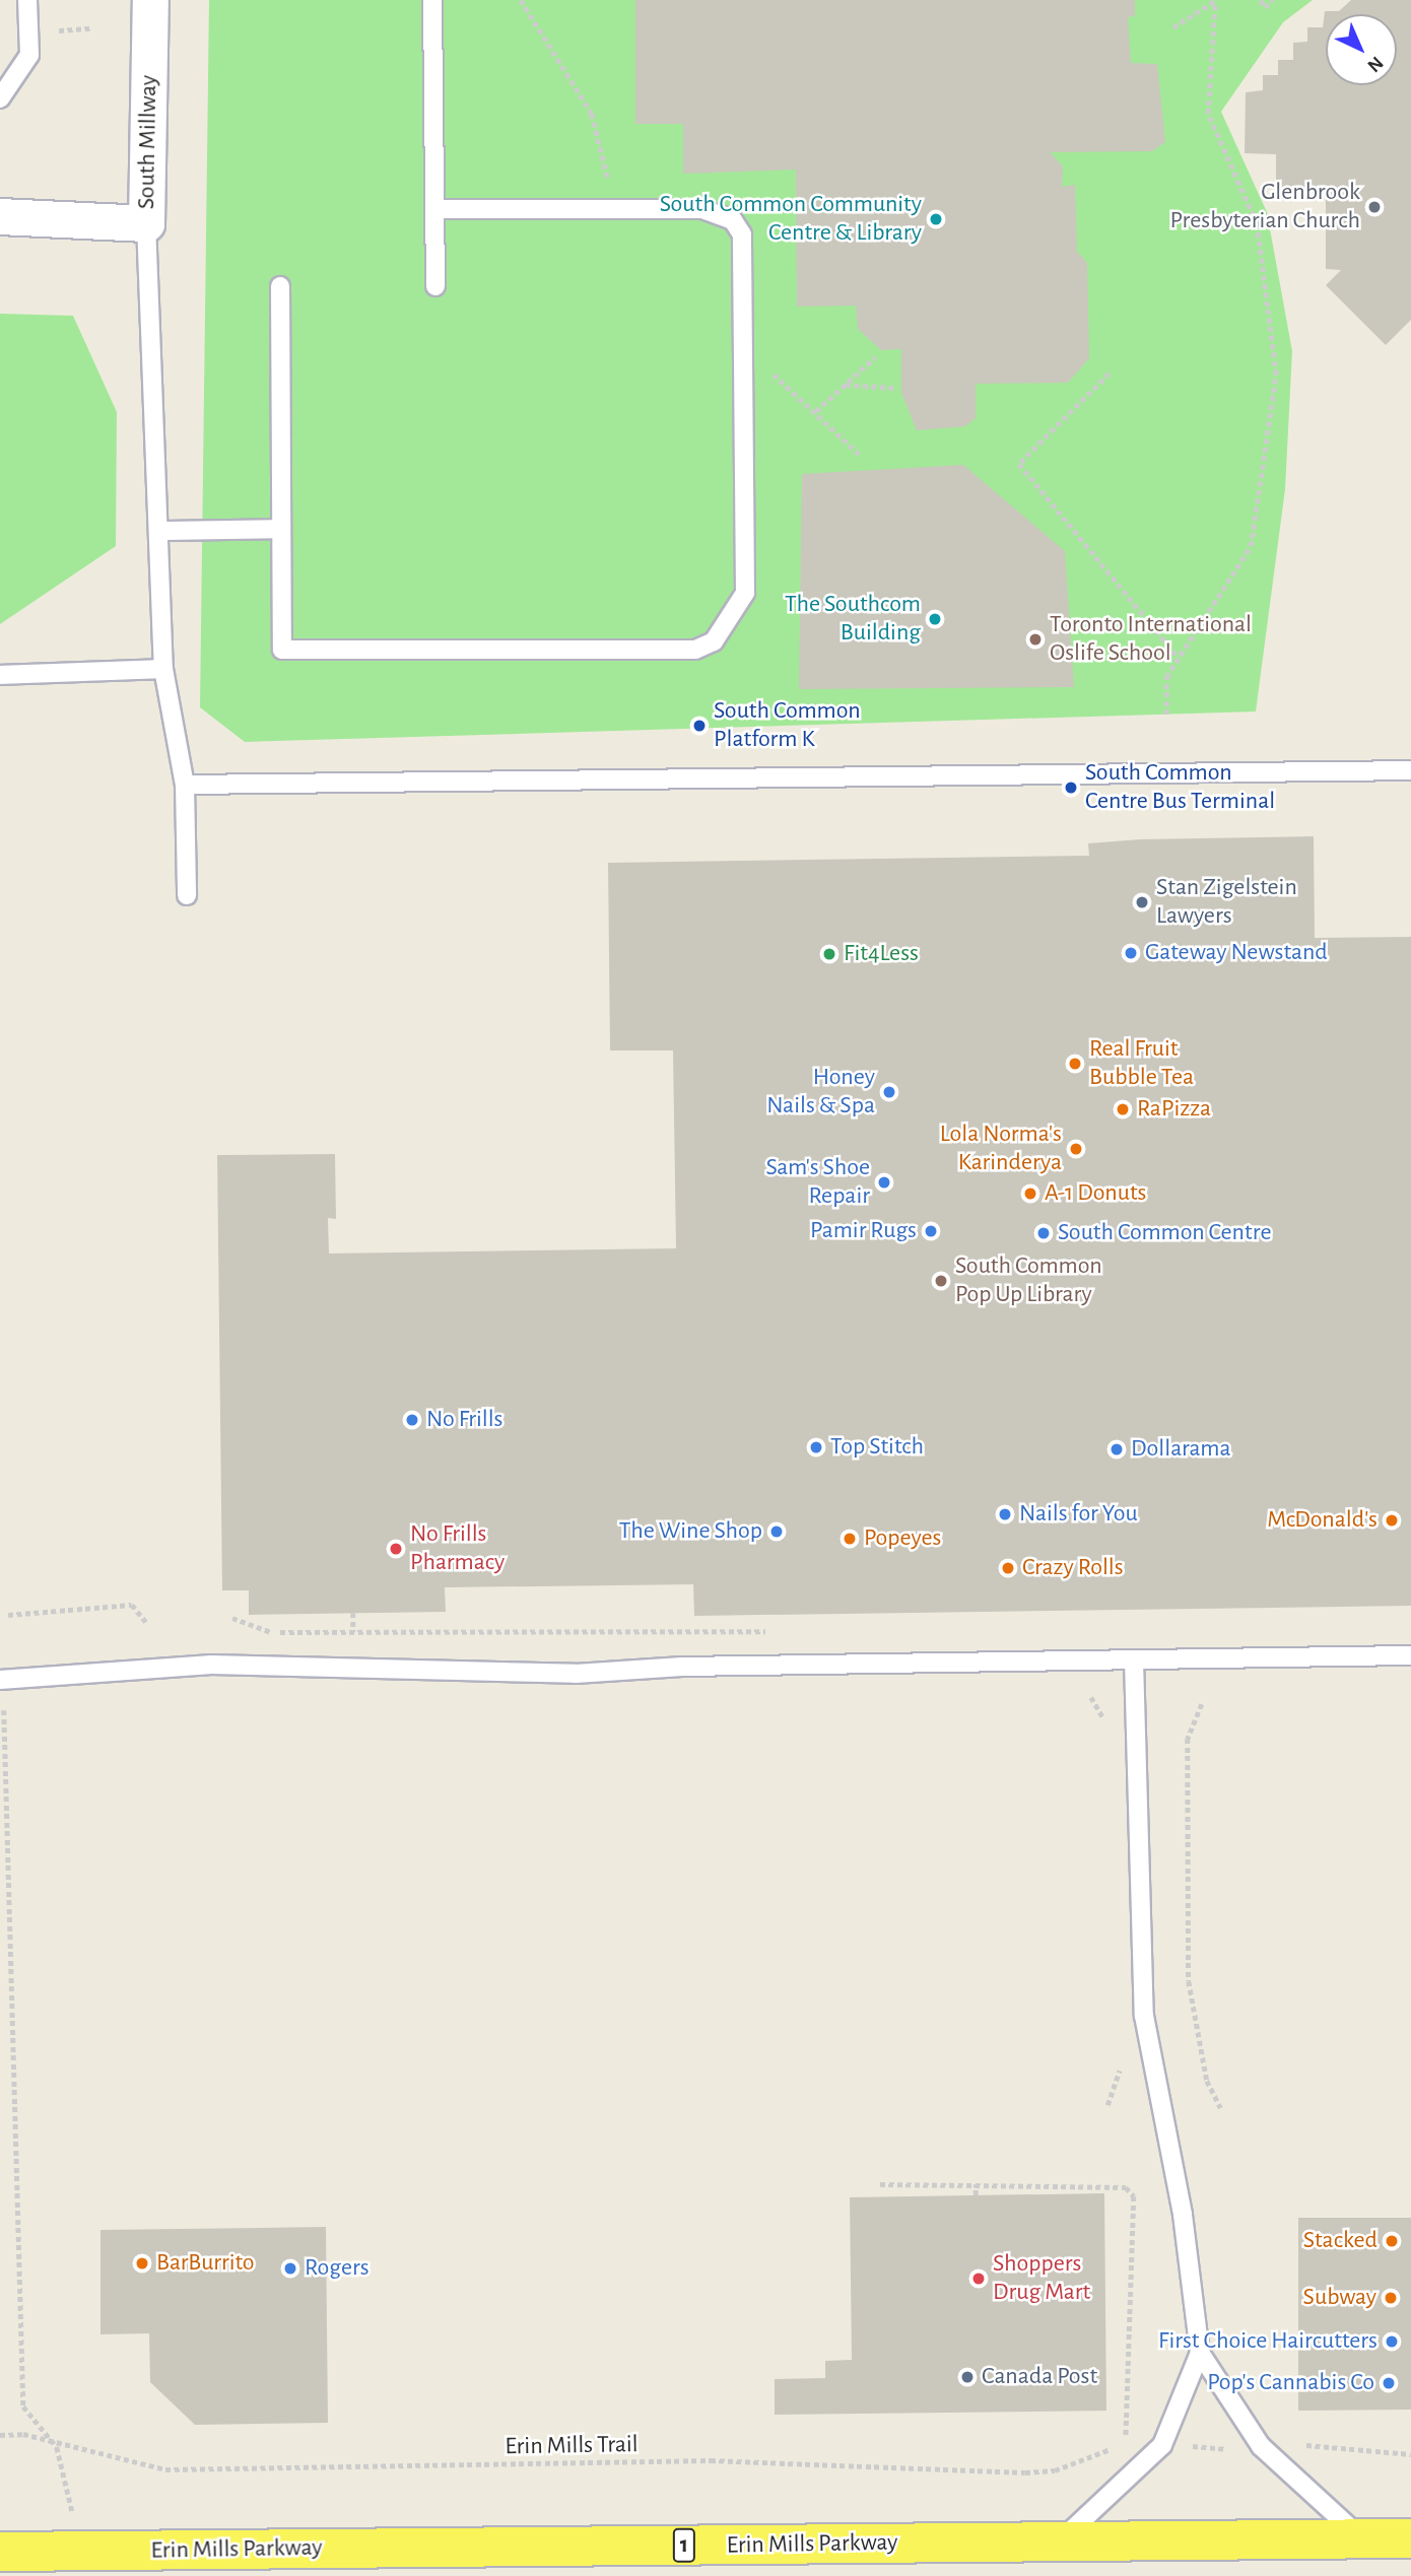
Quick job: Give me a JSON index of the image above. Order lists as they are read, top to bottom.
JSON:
{
  "streets": {
    "main road": ["Erin Mills Parkway", "1"],
    "street": ["South Millway"],
    "path": ["Erin Mills Trail"]
  },
  "places": [
    "Glenbrook Presbyterian Church",
    "South Common Community Centre & Library",
    "The Southcom Building",
    "Toronto International Oslife School",
    "South Common Platform K",
    "South Common Centre Bus Terminal",
    "Stan Zigelstein Lawyers",
    "Gateway Newstand",
    "Fit4Less",
    "Real Fruit Bubble Tea",
    "Honey Nails & Spa",
    "RaPizza",
    "Lola Norma's Karinderya",
    "Sam's Shoe Repair",
    "A-1 Donuts",
    "Pamir Rugs",
    "South Common Centre",
    "South Common Pop Up Library",
    "No Frills",
    "Top Stitch",
    "Dollarama",
    "Nails for You",
    "McDonald's",
    "The Wine Shop",
    "Popeyes",
    "No Frills Pharmacy",
    "Crazy Rolls",
    "Stacked",
    "BarBurrito",
    "Rogers",
    "Shoppers Drug Mart",
    "Subway",
    "First Choice Haircutters",
    "Canada Post",
    "Pop's Cannabis Co"
  ],
  "north": "bottom right"
}
